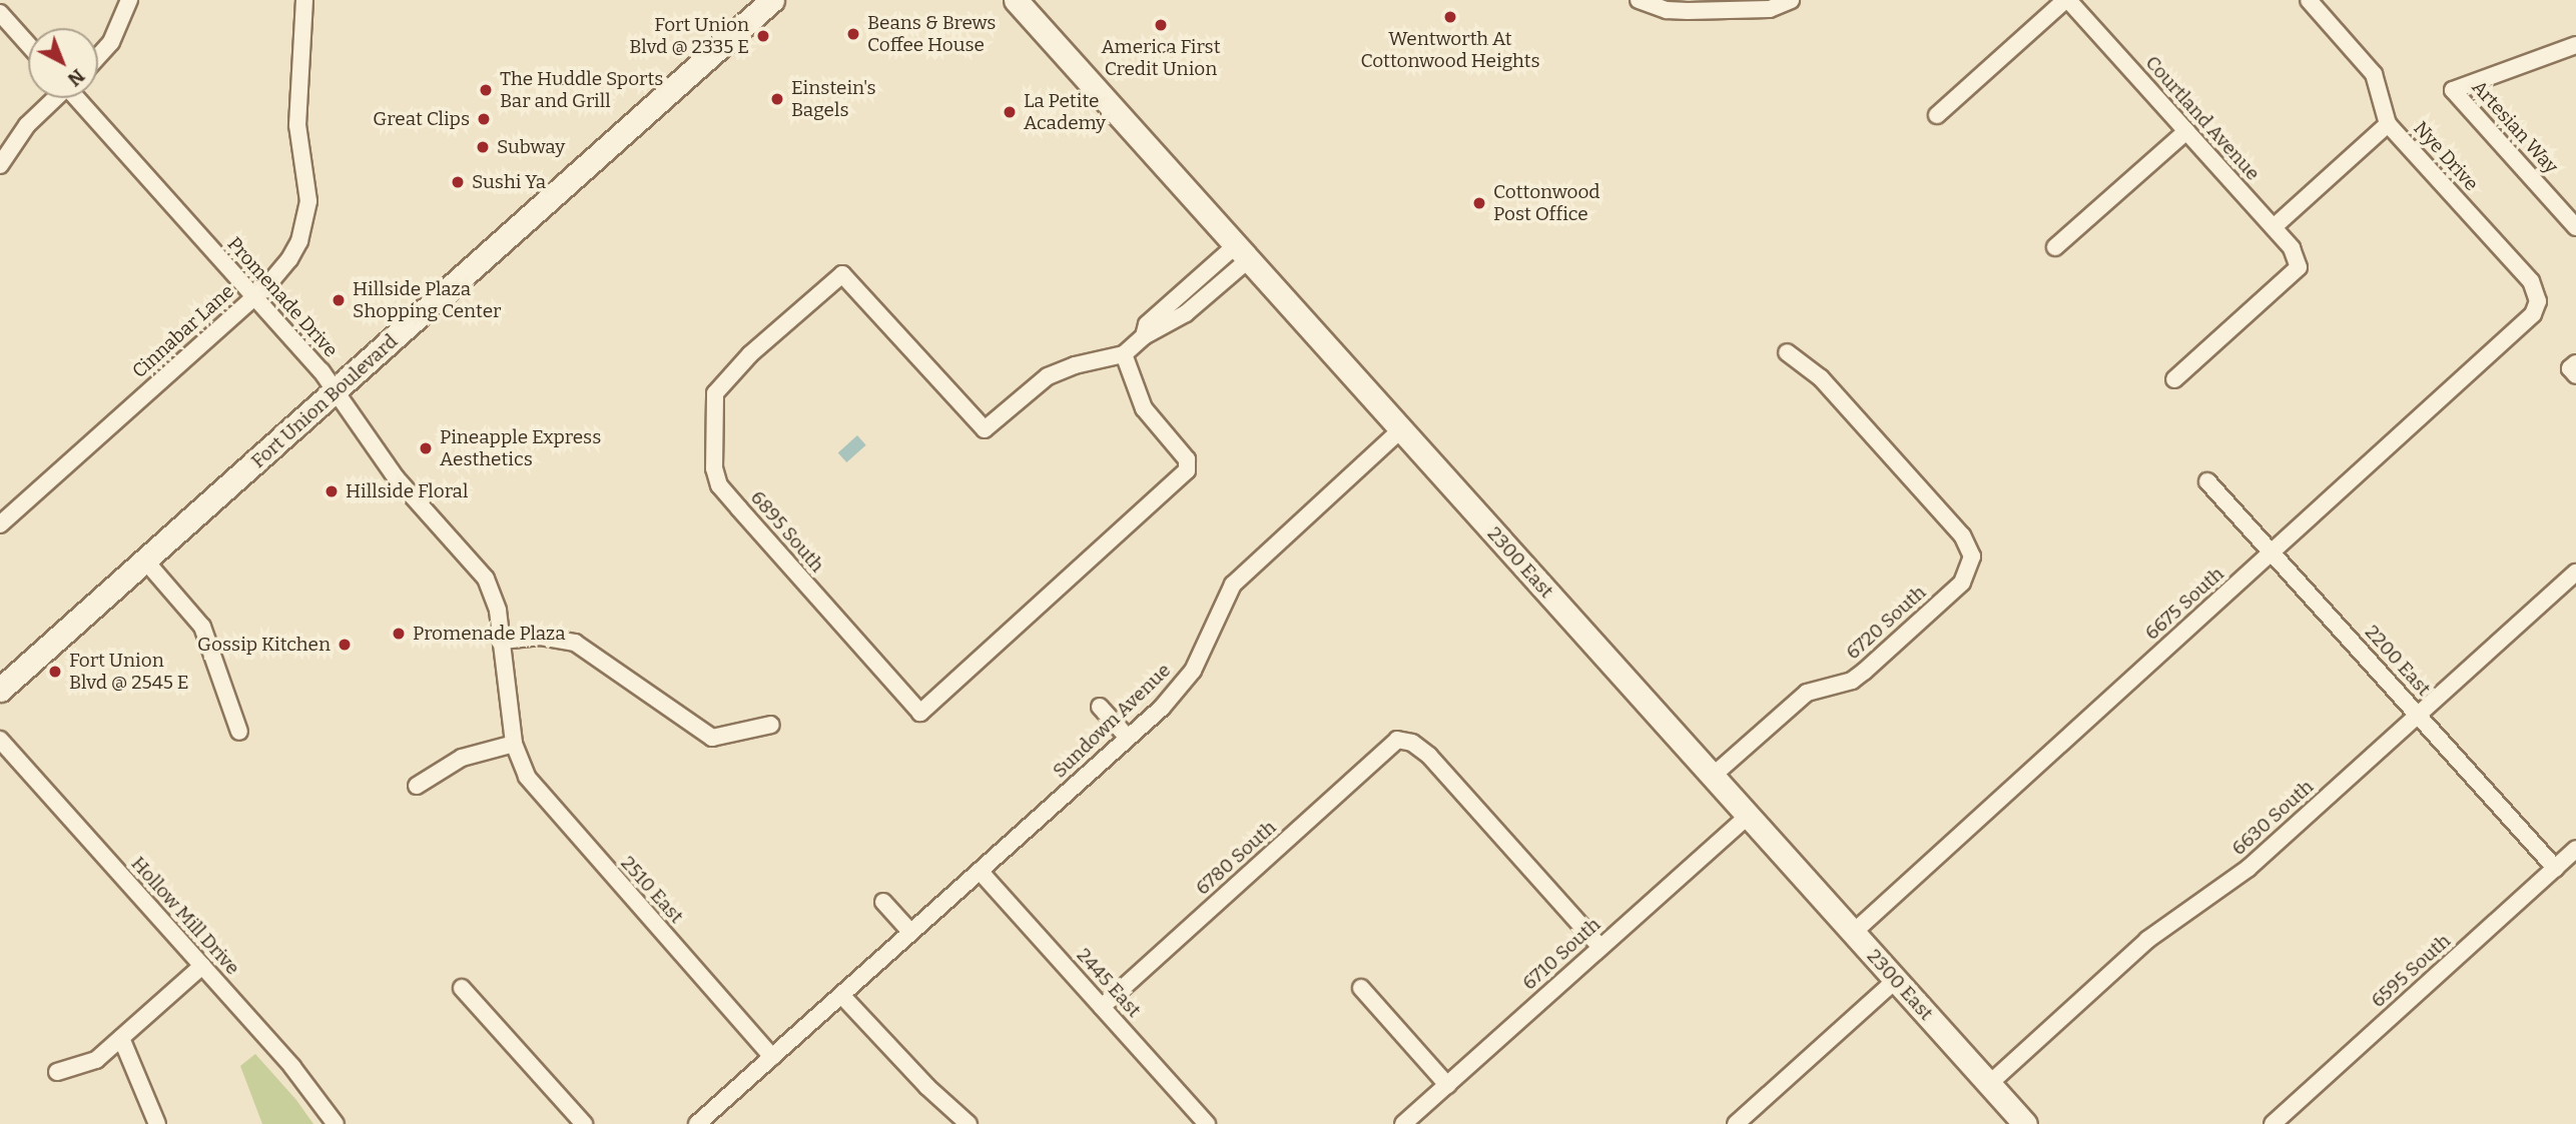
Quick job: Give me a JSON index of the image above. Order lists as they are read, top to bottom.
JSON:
{
  "streets": {
    "street": [
      "Courtland Avenue",
      "Artesian Way",
      "Nye Drive",
      "Promenade Drive",
      "Cinnabar Lane",
      "Fort Union Boulevard",
      "6895 South",
      "2300 East",
      "6675 South",
      "6720 South",
      "2200 East",
      "Sundown Avenue",
      "6630 South",
      "6780 South",
      "2510 East",
      "Hollow Mill Drive",
      "6710 South",
      "6595 South",
      "2445 East"
    ]
  },
  "crossings": [
    ["Nye Drive", "6675 South"],
    ["Promenade Drive", "Cinnabar Lane"],
    ["Promenade Drive", "Fort Union Boulevard"],
    ["Promenade Drive", "2510 East"],
    ["6895 South", "2300 East"],
    ["2300 East", "6675 South"],
    ["2300 East", "6720 South"],
    ["2300 East", "Sundown Avenue"],
    ["2300 East", "6630 South"],
    ["2300 East", "6710 South"],
    ["6675 South", "2200 East"],
    ["2200 East", "6630 South"],
    ["2200 East", "6595 South"],
    ["Sundown Avenue", "2510 East"],
    ["Sundown Avenue", "2445 East"],
    ["6780 South", "6710 South"],
    ["6780 South", "2445 East"]
  ],
  "places": [
    "Wentworth At Cottonwood Heights",
    "America First Credit Union",
    "Beans & Brews Coffee House",
    "Fort Union Blvd @ 2335 E",
    "The Huddle Sports Bar and Grill",
    "Einstein's Bagels",
    "La Petite Academy",
    "Great Clips",
    "Subway",
    "Sushi Ya",
    "Cottonwood Post Office",
    "Hillside Plaza Shopping Center",
    "Pineapple Express Aesthetics",
    "Hillside Floral",
    "Promenade Plaza",
    "Gossip Kitchen",
    "Fort Union Blvd @ 2545 E"
  ],
  "north": "bottom right"
}
